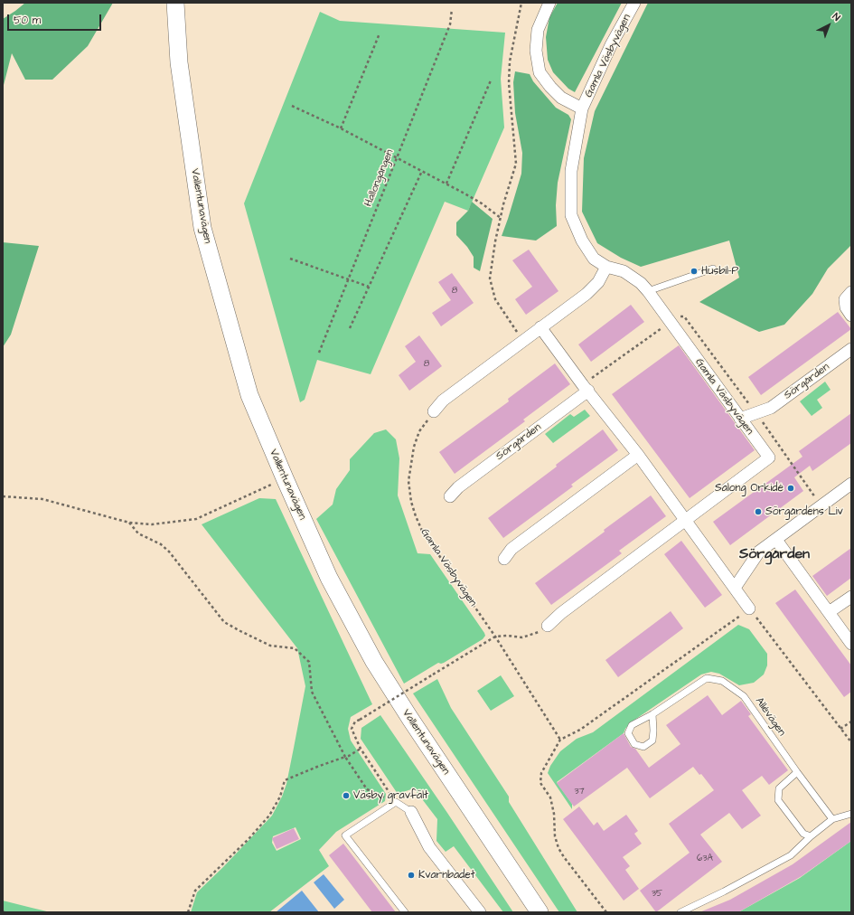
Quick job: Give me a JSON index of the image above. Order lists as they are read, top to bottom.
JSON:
{
  "streets": {
    "main road": ["Vallentunavägen"],
    "street": ["Gamla Väsbyvägen", "Sörgården"],
    "lane": ["Allévägen"],
    "path": ["Hallongången"]
  },
  "crossings": [
    ["Gamla Väsbyvägen", "Sörgården"]
  ],
  "districts": ["Sörgården"],
  "places": [
    "Husbil-P",
    "Salong Orkidé",
    "Sörgårdens Liv",
    "Väsby gravfält",
    "Kvarnbadet"
  ],
  "house_numbers": [
    "8",
    "8",
    "37",
    "63A",
    "35"
  ],
  "scale_bar": "50 m",
  "north": "top right"
}
